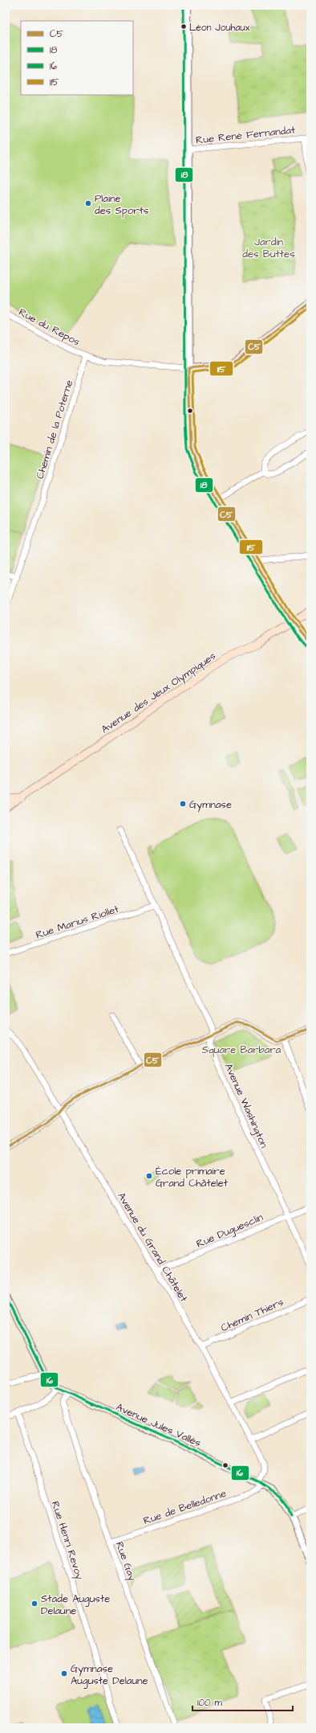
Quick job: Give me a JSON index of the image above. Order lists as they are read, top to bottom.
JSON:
{
  "streets": {
    "main road": ["Avenue des Jeux Olympiques"],
    "street": [
      "Rue René Fernandat",
      "Rue du Repos",
      "Chemin de la Poterne",
      "Rue Marius Riollet",
      "Avenue Washington",
      "Rue Duguesclin",
      "Avenue du Grand Châtelet",
      "Chemin Thiers",
      "Avenue Jules Vallès",
      "Rue de Belledonne",
      "Rue Henri Revoy",
      "Rue Gay"
    ]
  },
  "crossings": [
    ["Rue du Repos", "Chemin de la Poterne"],
    ["Avenue Washington", "Rue Duguesclin"],
    ["Rue Duguesclin", "Avenue du Grand Châtelet"],
    ["Avenue du Grand Châtelet", "Chemin Thiers"],
    ["Avenue du Grand Châtelet", "Avenue Jules Vallès"],
    ["Avenue du Grand Châtelet", "Rue de Belledonne"],
    ["Avenue Jules Vallès", "Rue de Belledonne"],
    ["Rue de Belledonne", "Rue Gay"]
  ],
  "parks": ["Jardin des Buttes", "Square Barbara"],
  "places": [
    "Léon Jouhaux",
    "Plaine des Sports",
    "Gymnase",
    "École primaire Grand Châtelet",
    "Stade Auguste Delaune",
    "Gymnase Auguste Delaune"
  ],
  "lines": [
    "transit line 18",
    "transit line C5",
    "transit line 115",
    "transit line 16"
  ],
  "legend": [
    "C5",
    "18",
    "16",
    "115"
  ],
  "scale_bar": "100 m"
}
